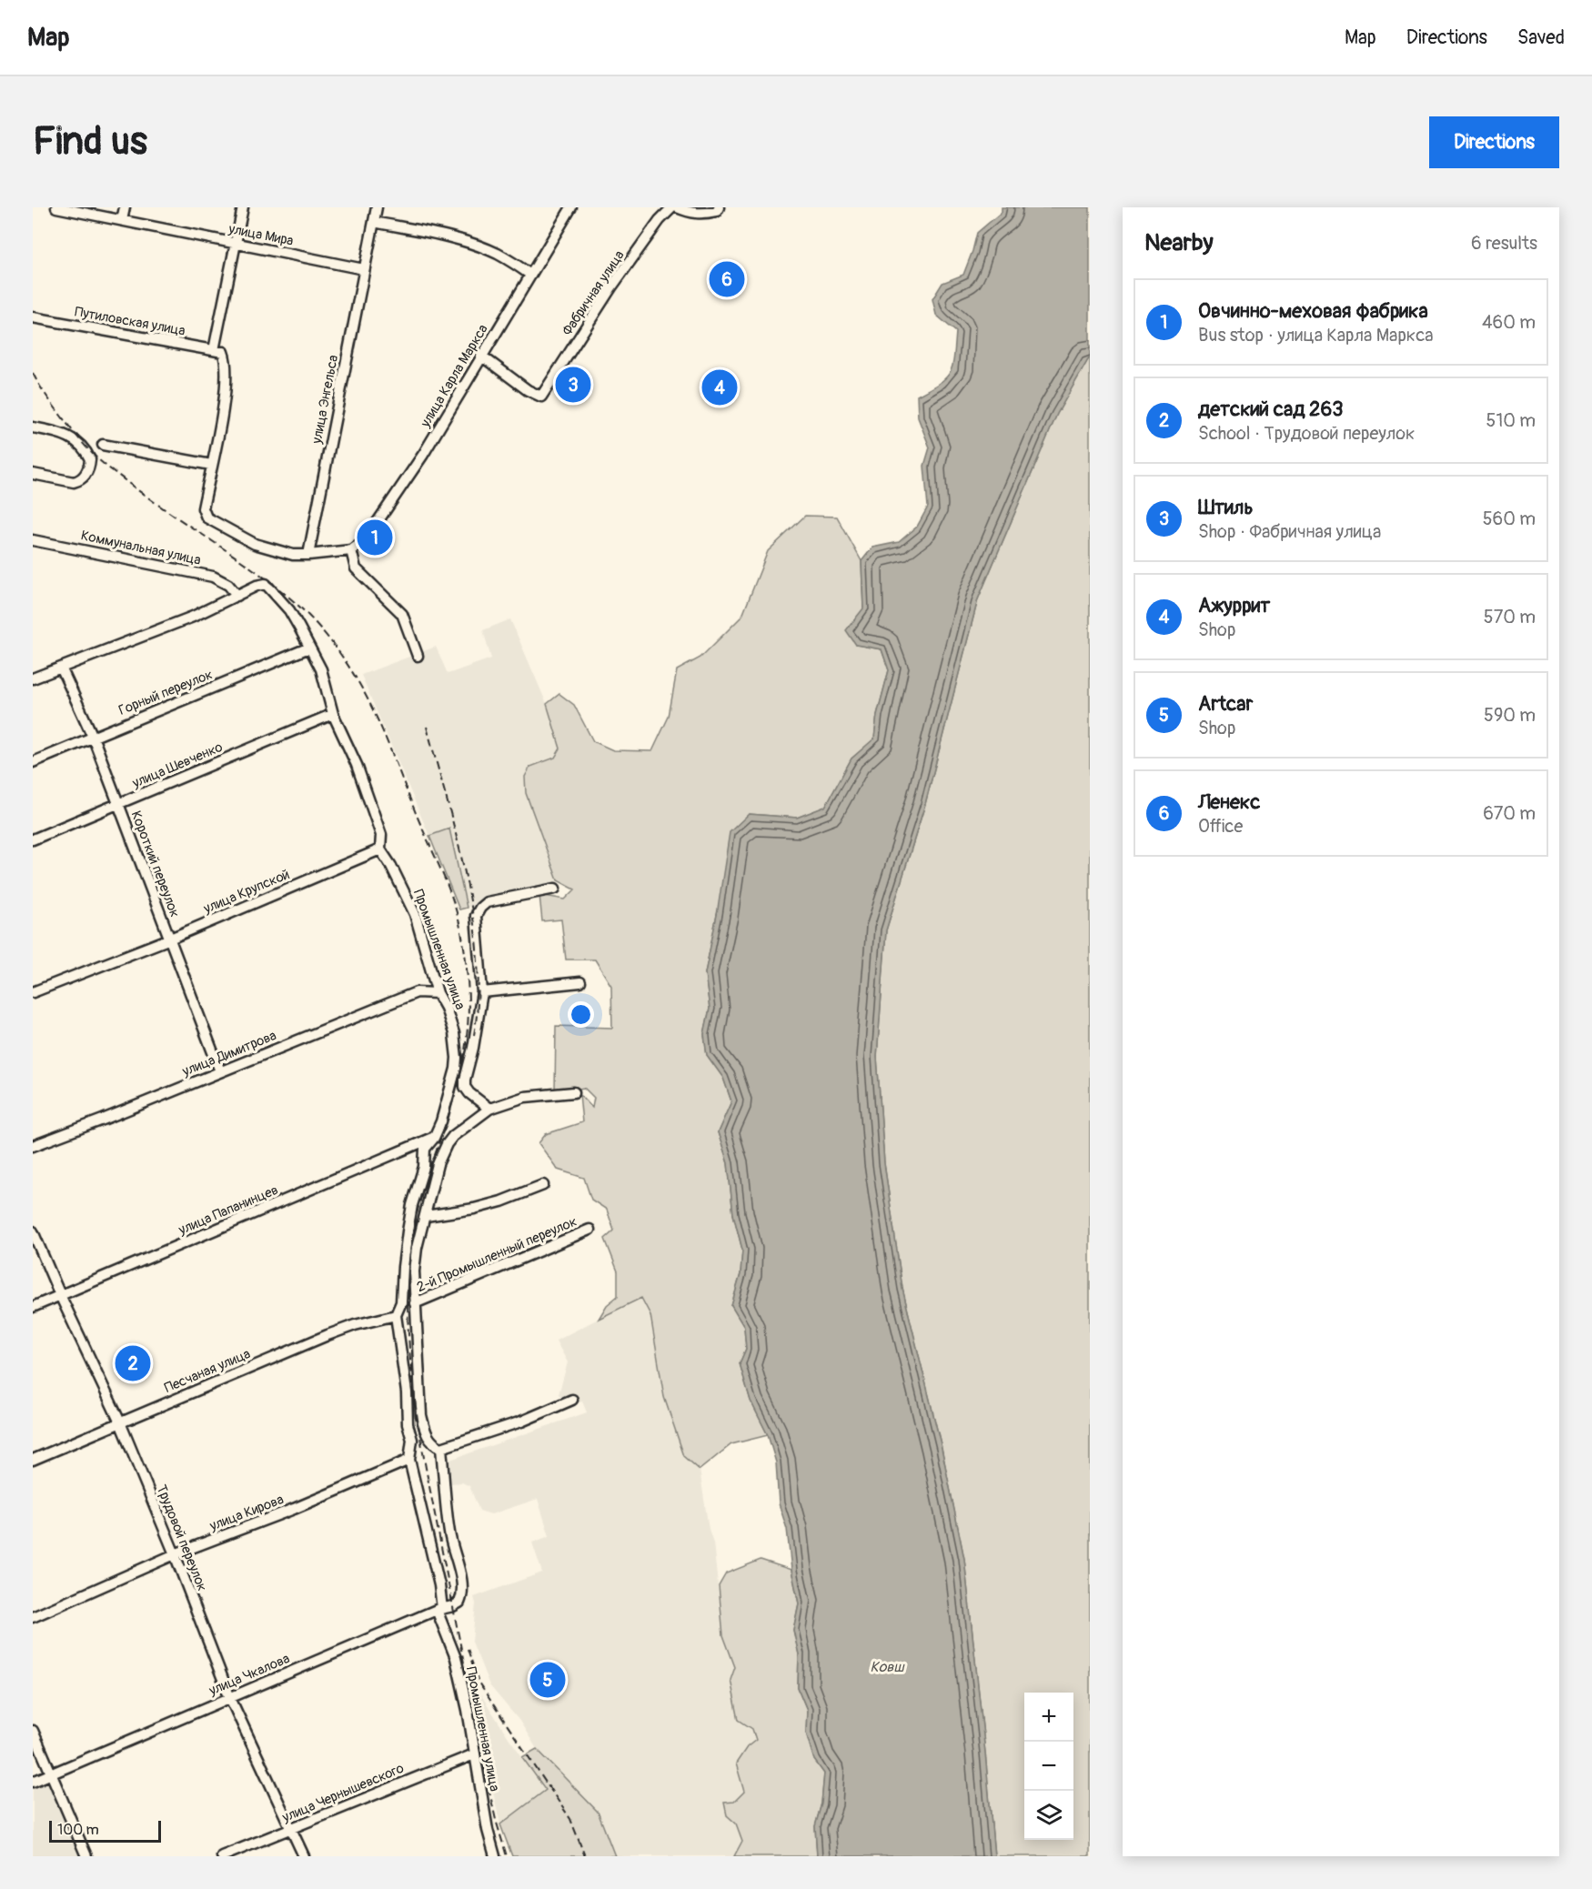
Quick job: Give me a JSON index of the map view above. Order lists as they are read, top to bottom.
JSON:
{
  "streets": {
    "street": [
      "улица Мира",
      "Фабричная улица",
      "Путиловская улица",
      "улица Карла Маркса",
      "улица Энгельса",
      "Коммунальная улица",
      "Горный переулок",
      "улица Шевченко",
      "Короткий переулок",
      "улица Крупской",
      "Промышленная улица",
      "улица Димитрова",
      "улица Папанинцев",
      "2-й Промышленный переулок",
      "Песчаная улица",
      "улица Кирова",
      "Трудовой переулок",
      "улица Чкалова",
      "улица Чернышевского"
    ]
  },
  "crossings": [
    ["улица Мира", "улица Энгельса"],
    ["Фабричная улица", "улица Карла Маркса"],
    ["Коммунальная улица", "Промышленная улица"],
    ["Горный переулок", "Короткий переулок"],
    ["Горный переулок", "Промышленная улица"],
    ["улица Шевченко", "Короткий переулок"],
    ["улица Шевченко", "Промышленная улица"],
    ["Короткий переулок", "улица Крупской"],
    ["Короткий переулок", "улица Димитрова"],
    ["улица Крупской", "Промышленная улица"],
    ["Промышленная улица", "улица Димитрова"],
    ["Промышленная улица", "улица Папанинцев"],
    ["Промышленная улица", "Песчаная улица"],
    ["Промышленная улица", "улица Кирова"],
    ["Промышленная улица", "улица Чкалова"],
    ["Промышленная улица", "улица Чернышевского"],
    ["улица Папанинцев", "Трудовой переулок"],
    ["Песчаная улица", "Трудовой переулок"],
    ["улица Кирова", "Трудовой переулок"],
    ["Трудовой переулок", "улица Чкалова"],
    ["Трудовой переулок", "улица Чернышевского"]
  ],
  "water": ["Ковш"],
  "scale_bar": "100 m",
  "page": {
    "header": "Map",
    "nav": ["Map", "Directions", "Saved"],
    "buttons": "Directions",
    "title": "Find us",
    "heading": ["Nearby", "6 results"],
    "pins": [
      "6",
      "3",
      "4",
      "1",
      "2",
      "5"
    ],
    "list": [
      {
        "mark": "1",
        "name": "Овчинно-меховая фабрика",
        "note": "Bus stop · улица Карла Маркса",
        "value": "460 m"
      },
      {
        "mark": "2",
        "name": "детский сад 263",
        "note": "School · Трудовой переулок",
        "value": "510 m"
      },
      {
        "mark": "3",
        "name": "Штиль",
        "note": "Shop · Фабричная улица",
        "value": "560 m"
      },
      {
        "mark": "4",
        "name": "Ажуррит",
        "note": "Shop",
        "value": "570 m"
      },
      {
        "mark": "5",
        "name": "Artcar",
        "note": "Shop",
        "value": "590 m"
      },
      {
        "mark": "6",
        "name": "Ленекс",
        "note": "Office",
        "value": "670 m"
      }
    ],
    "map_buttons": ["+", "−"],
    "scale": "100 m"
  }
}
